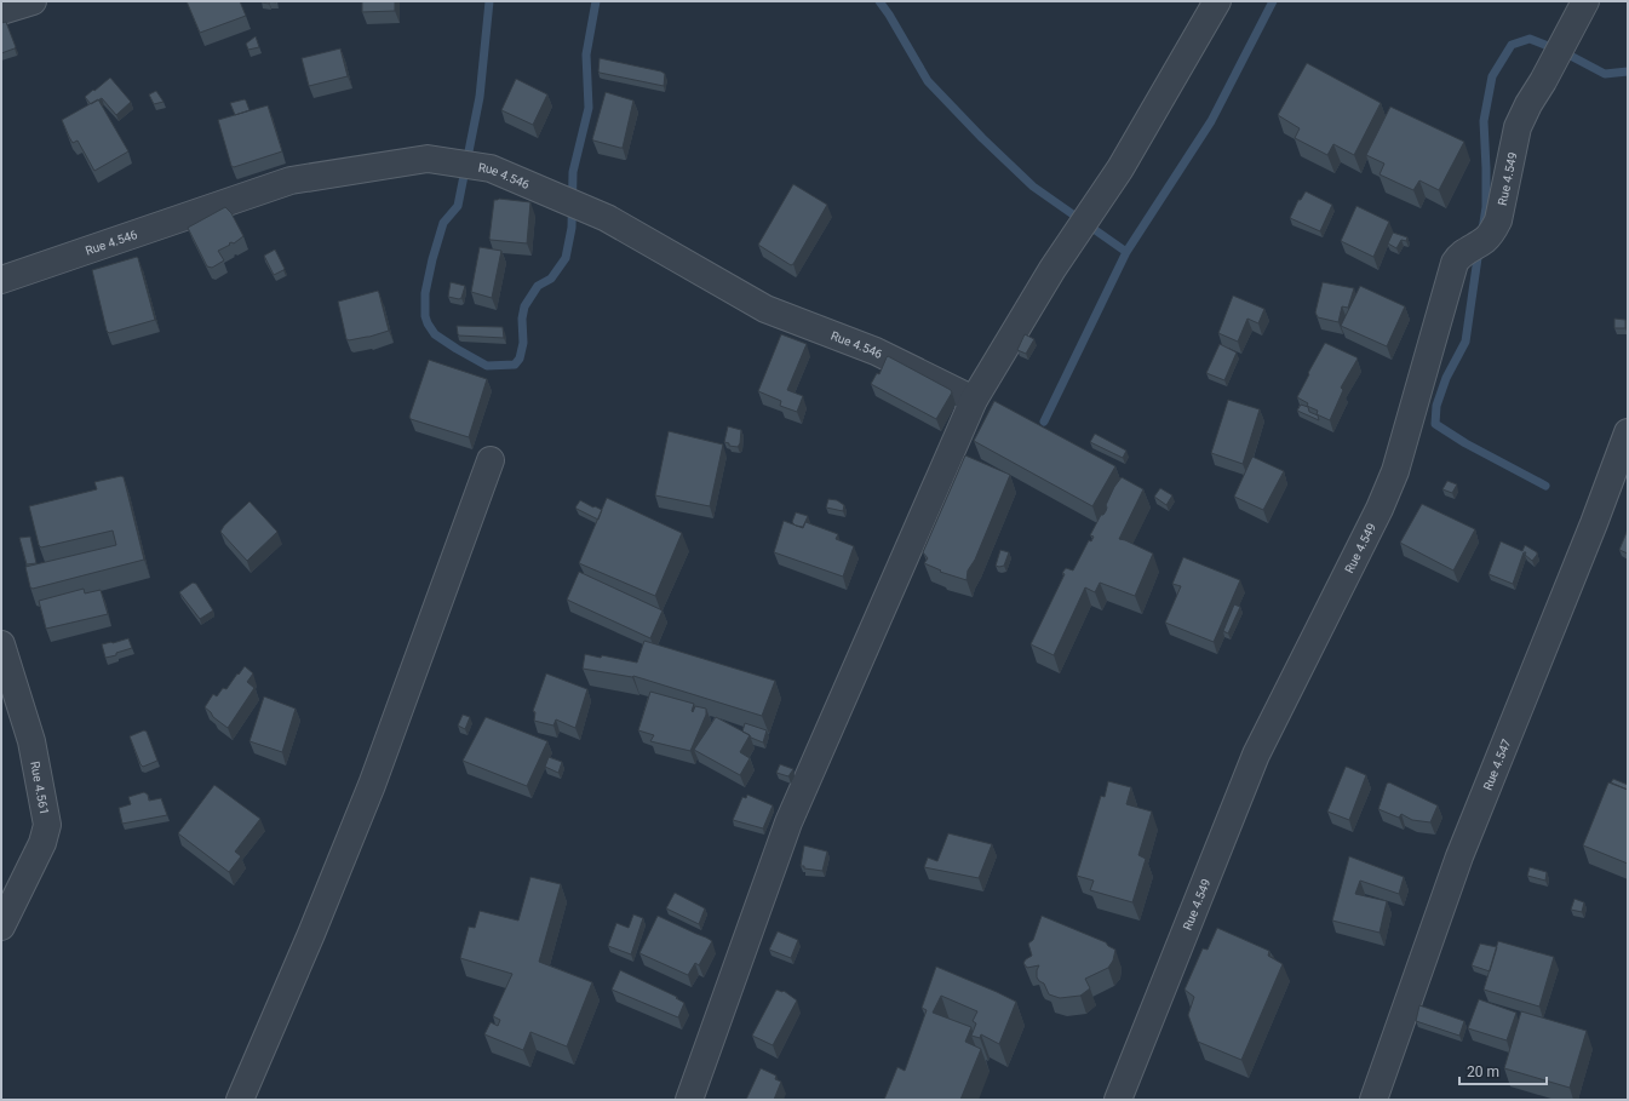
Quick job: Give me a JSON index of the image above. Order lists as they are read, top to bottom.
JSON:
{
  "streets": {
    "street": [
      "Rue 4.546",
      "Rue 4.549",
      "Rue 4.547",
      "Rue 4.561"
    ]
  },
  "scale_bar": "20 m"
}
